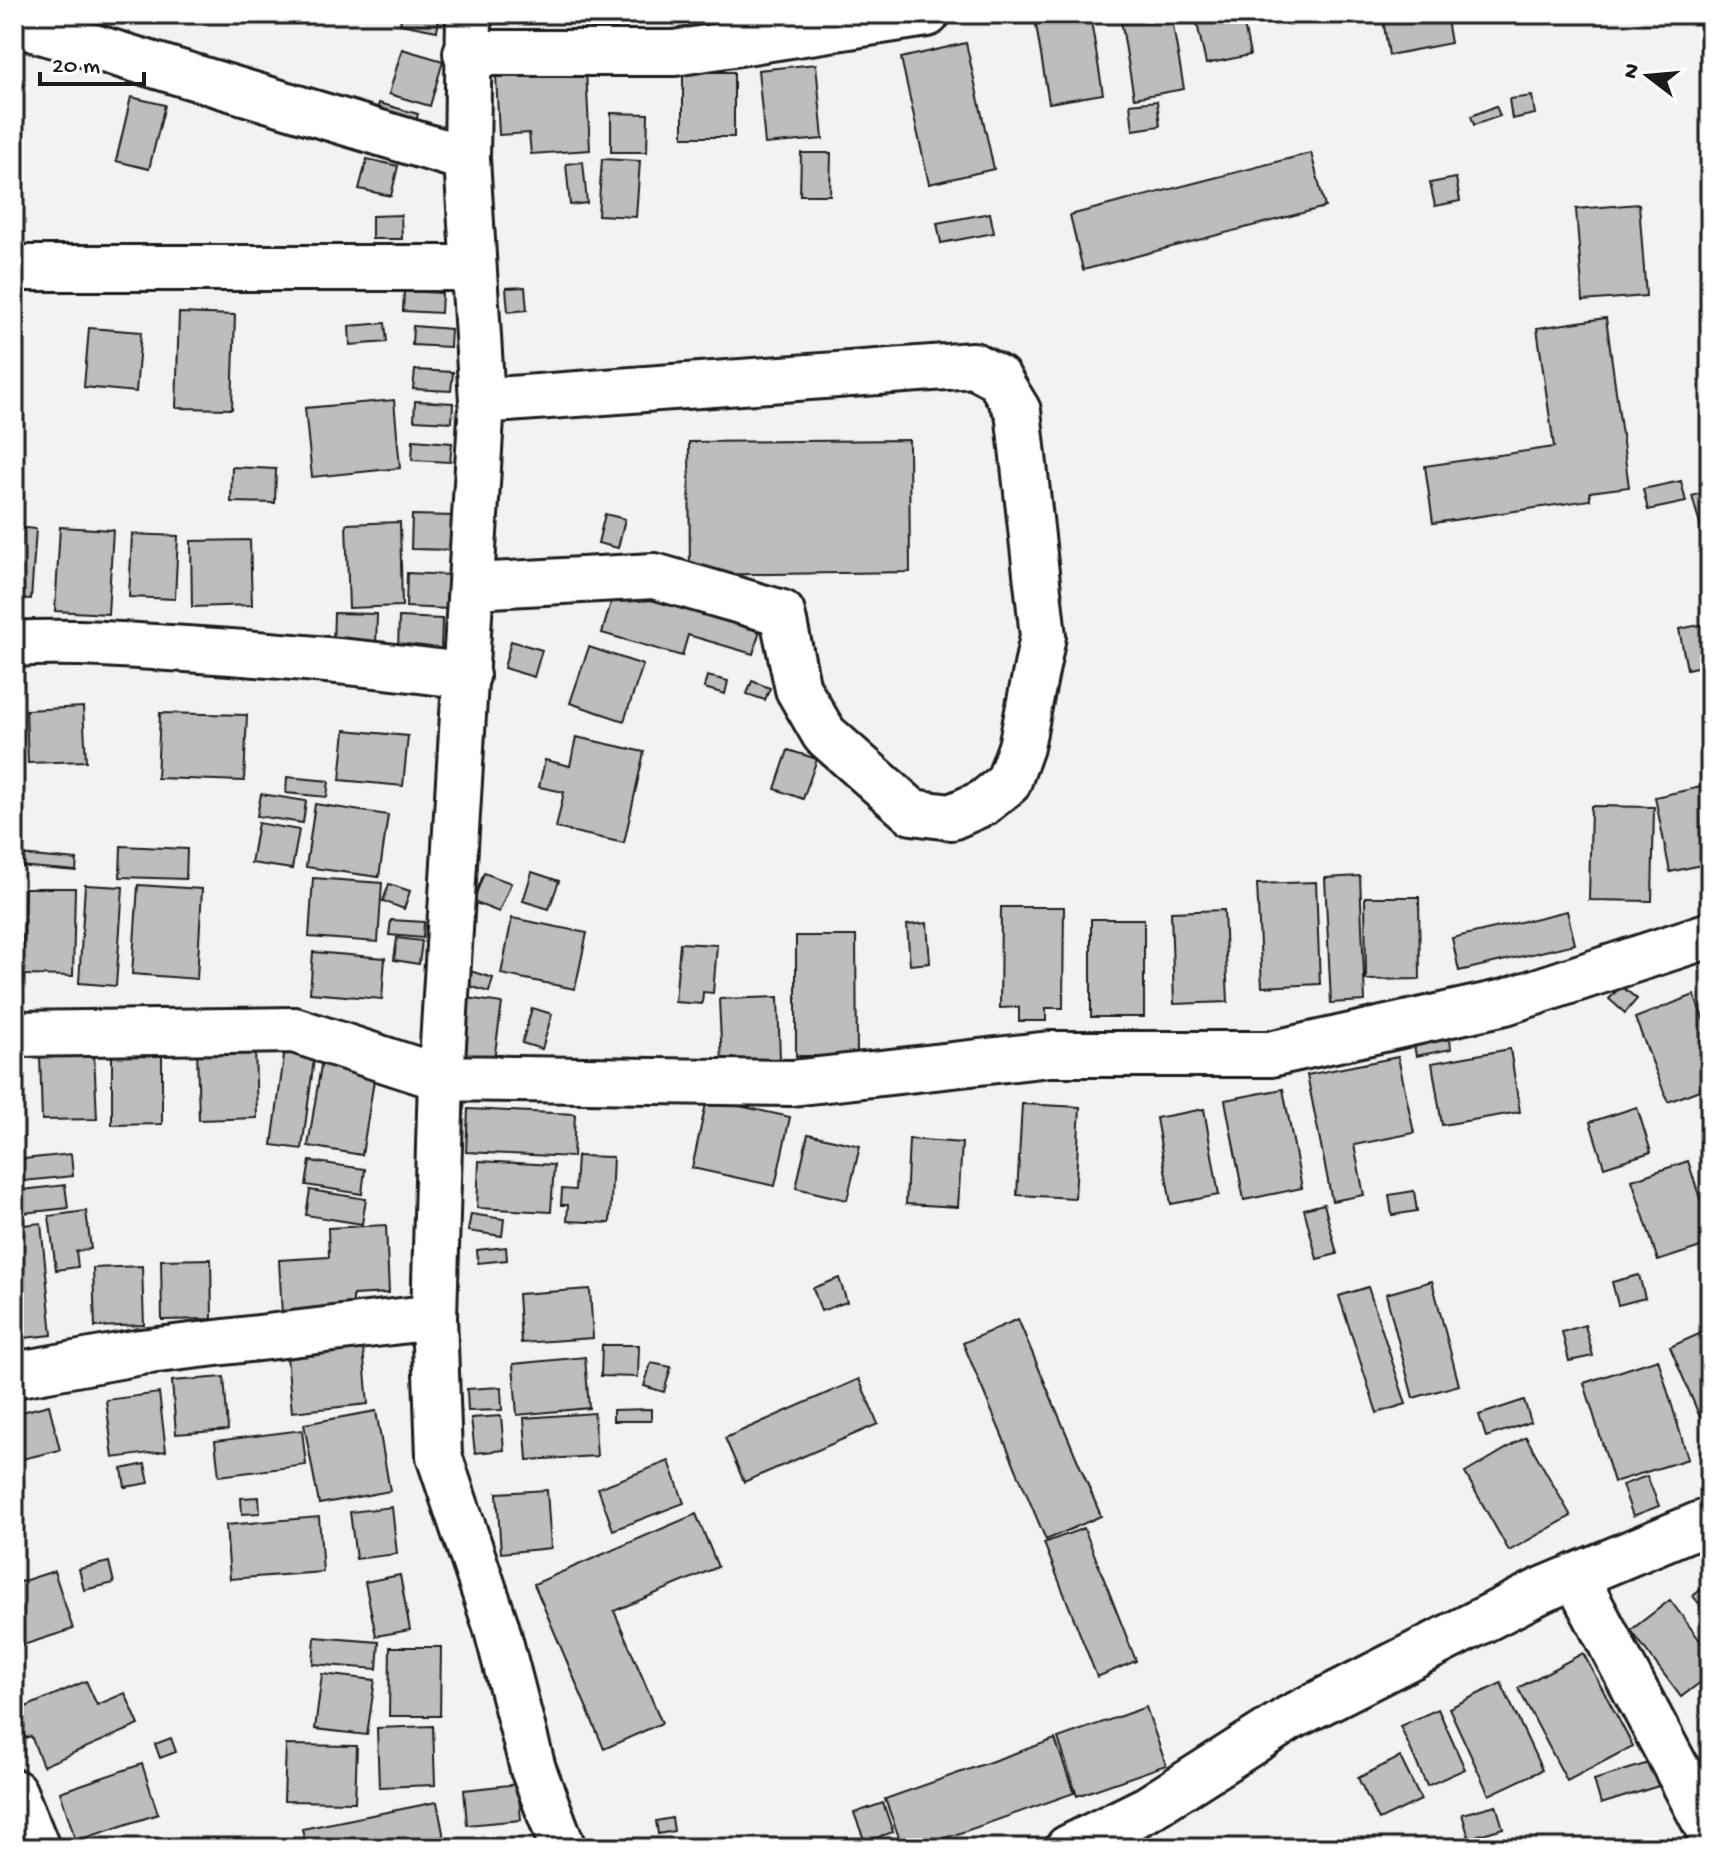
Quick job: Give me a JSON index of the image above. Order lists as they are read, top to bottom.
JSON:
{
  "scale_bar": "20 m",
  "north": "left"
}
